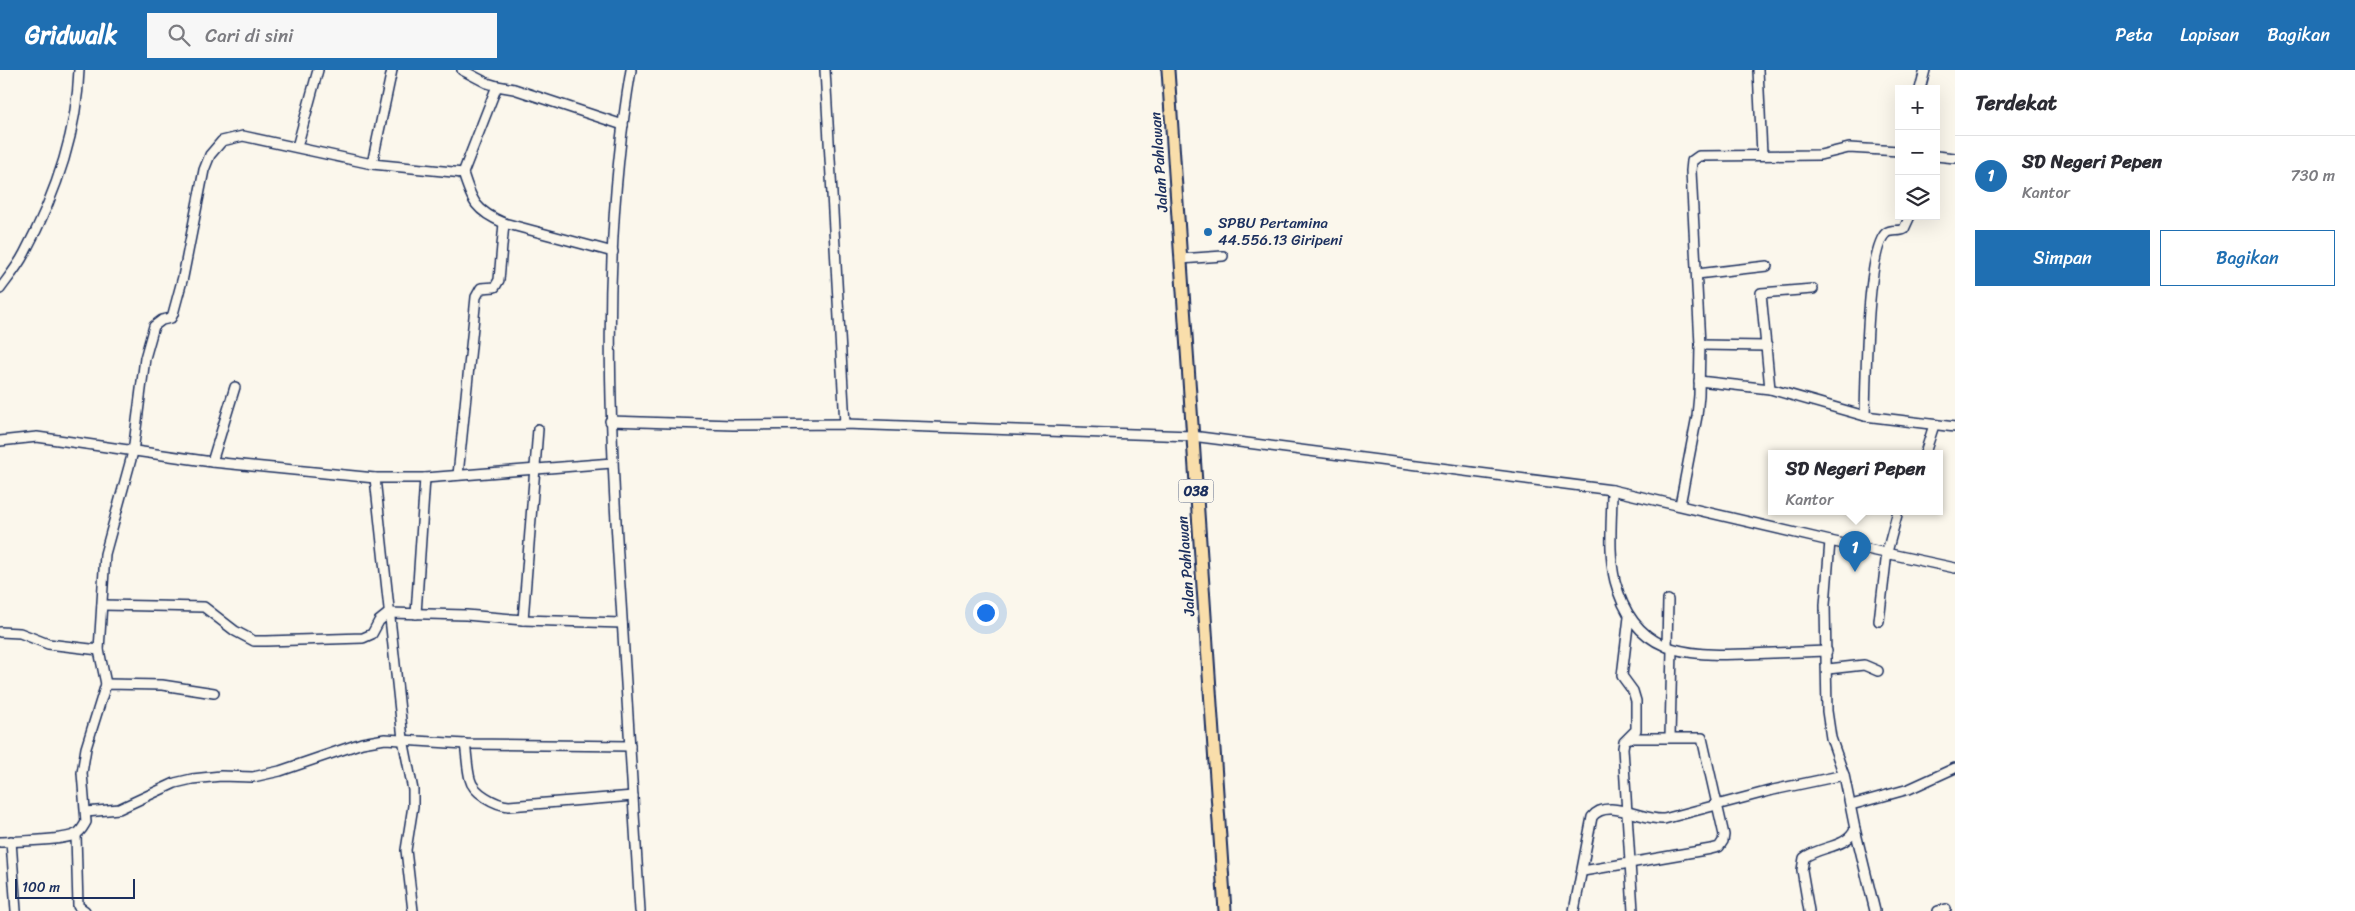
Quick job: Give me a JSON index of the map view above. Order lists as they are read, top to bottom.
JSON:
{
  "streets": {
    "main road": ["Jalan Pahlawan", "038"]
  },
  "places": ["SPBU Pertamina 44.556.13 Giripeni"],
  "scale_bar": "100 m",
  "page": {
    "header": "Gridwalk",
    "search": "Cari di sini",
    "nav": ["Peta", "Lapisan", "Bagikan"],
    "heading": "Terdekat",
    "map_buttons": ["+", "−"],
    "list": [
      {
        "mark": "1",
        "name": "SD Negeri Pepen",
        "note": "Kantor",
        "value": "730 m"
      }
    ],
    "buttons": ["Simpan", "Bagikan"],
    "popup": ["SD Negeri Pepen", "Kantor"],
    "pins": "1",
    "scale": "100 m"
  }
}
